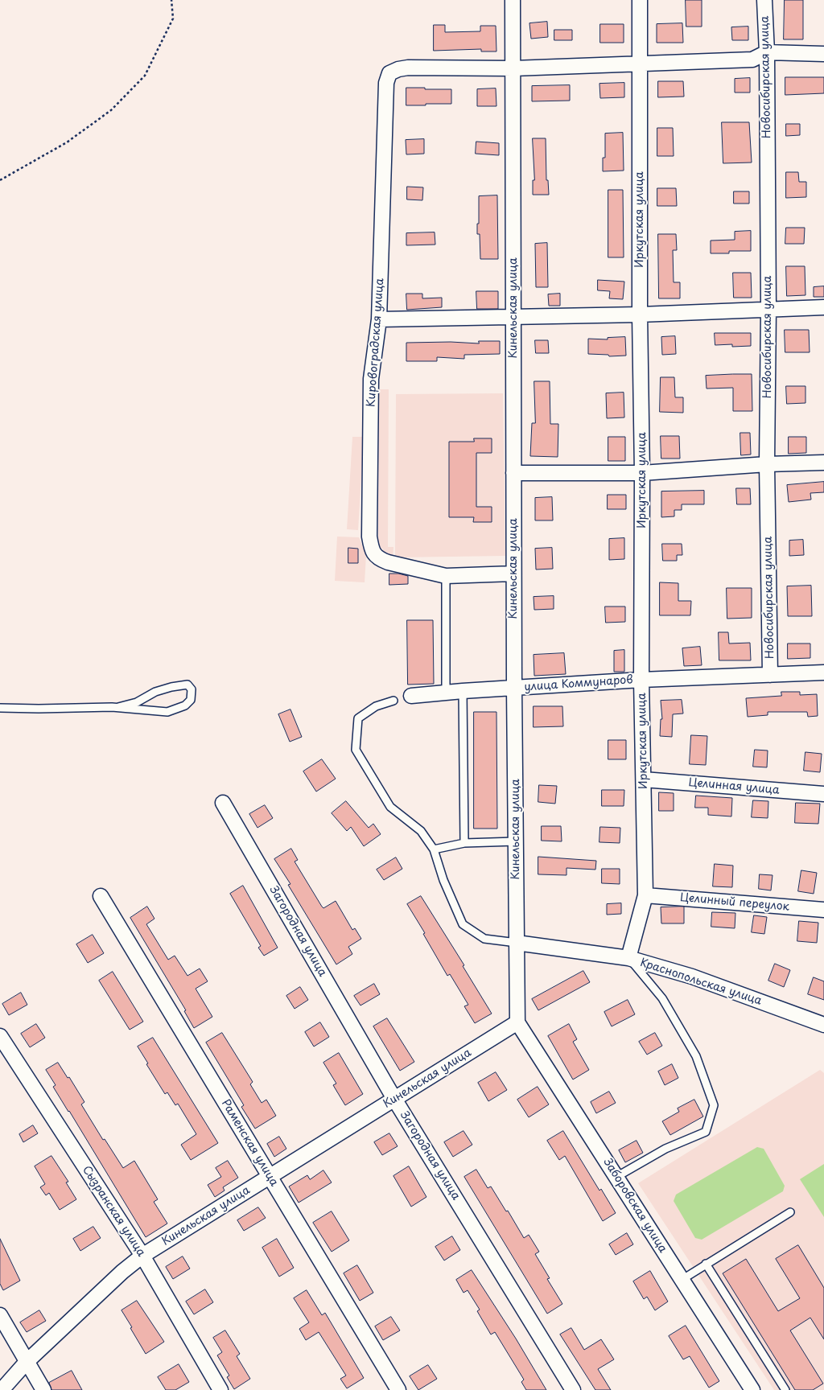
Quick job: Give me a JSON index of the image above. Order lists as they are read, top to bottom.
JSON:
{
  "streets": {
    "street": [
      "Новосибирская улица",
      "Иркутская улица",
      "Кинельская улица",
      "Кировоградская улица",
      "улица Коммунаров",
      "Целинная улица",
      "Целинный переулок",
      "Загородная улица",
      "Краснопольская улица",
      "Раменская улица",
      "Заборовская улица",
      "Сызранская улица"
    ]
  },
  "crossings": [
    ["Новосибирская улица", "улица Коммунаров"],
    ["Иркутская улица", "улица Коммунаров"],
    ["Иркутская улица", "Целинная улица"],
    ["Иркутская улица", "Целинный переулок"],
    ["Иркутская улица", "Краснопольская улица"],
    ["Кинельская улица", "Кировоградская улица"],
    ["Кинельская улица", "улица Коммунаров"],
    ["Кинельская улица", "Загородная улица"],
    ["Кинельская улица", "Краснопольская улица"],
    ["Кинельская улица", "Раменская улица"],
    ["Кинельская улица", "Заборовская улица"],
    ["Кинельская улица", "Сызранская улица"]
  ]
}
